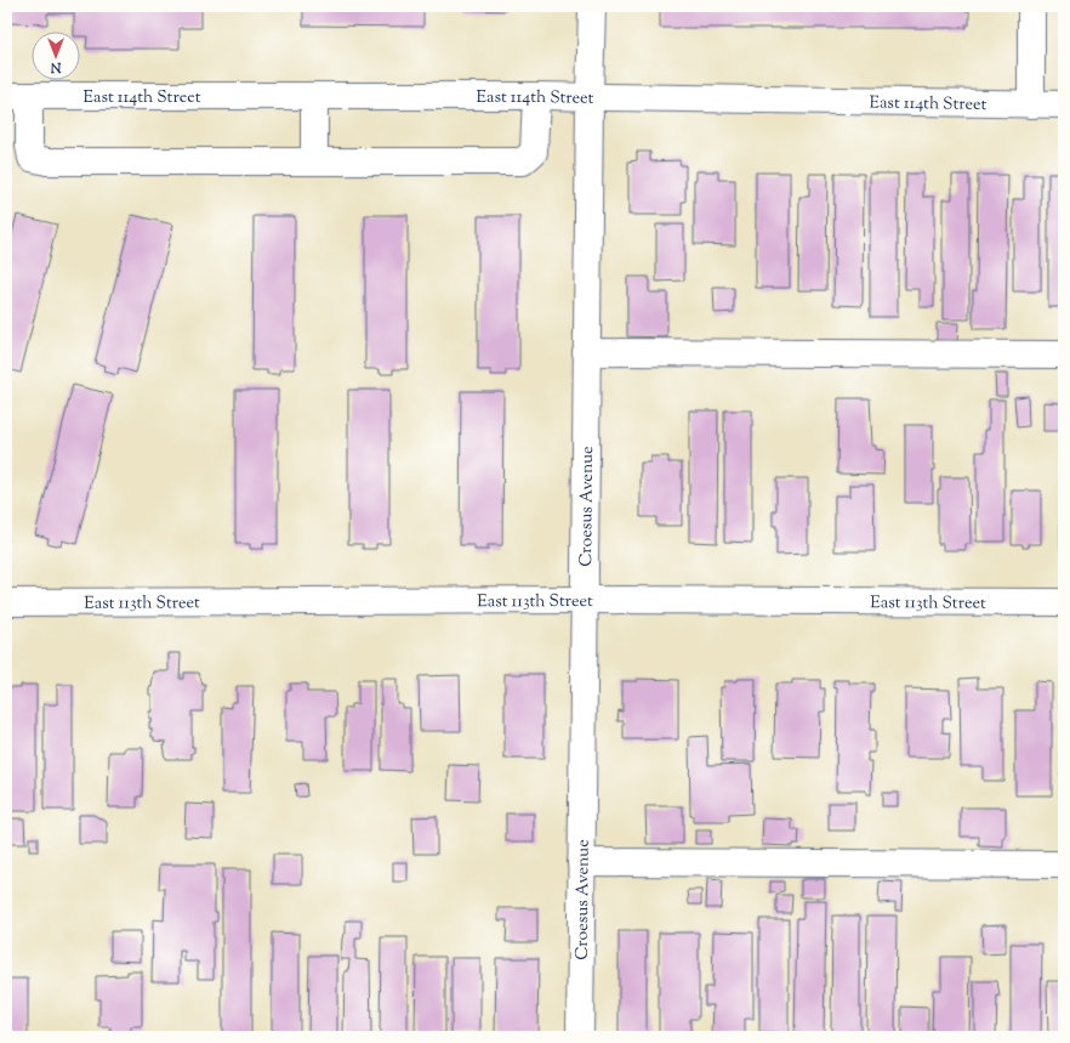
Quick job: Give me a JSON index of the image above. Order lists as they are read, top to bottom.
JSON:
{
  "streets": {
    "street": ["East 114th Street", "Croesus Avenue", "East 113th Street"]
  },
  "crossings": [
    ["East 114th Street", "Croesus Avenue"],
    ["Croesus Avenue", "East 113th Street"]
  ],
  "north": "bottom"
}
